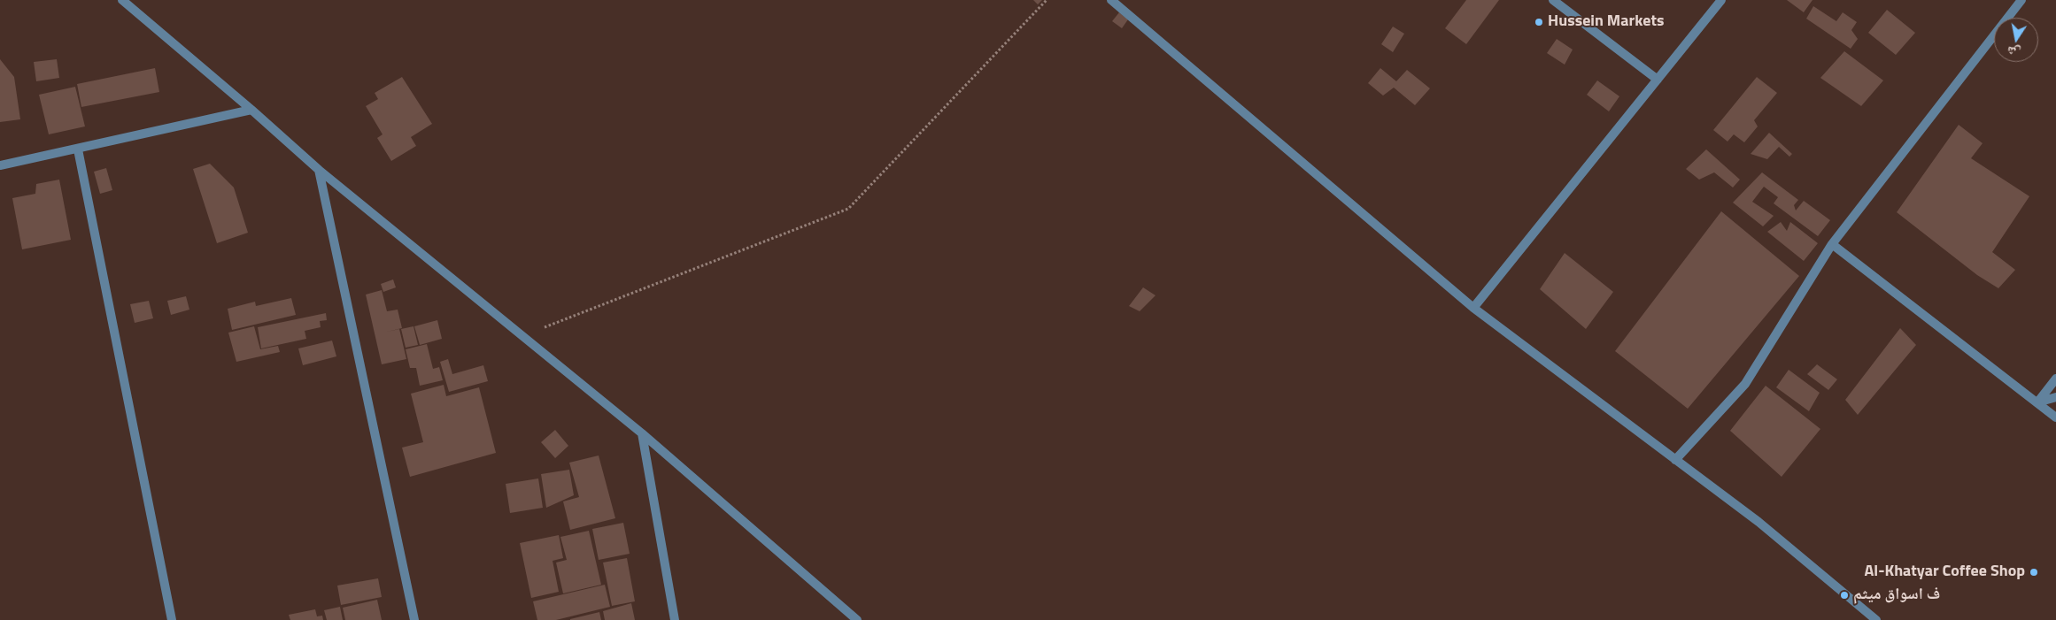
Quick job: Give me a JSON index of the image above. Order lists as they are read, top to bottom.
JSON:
{
  "places": ["Hussein Markets", "Al-Khatyar Coffee Shop", "ف اسواق ميثم"],
  "north": "bottom"
}
